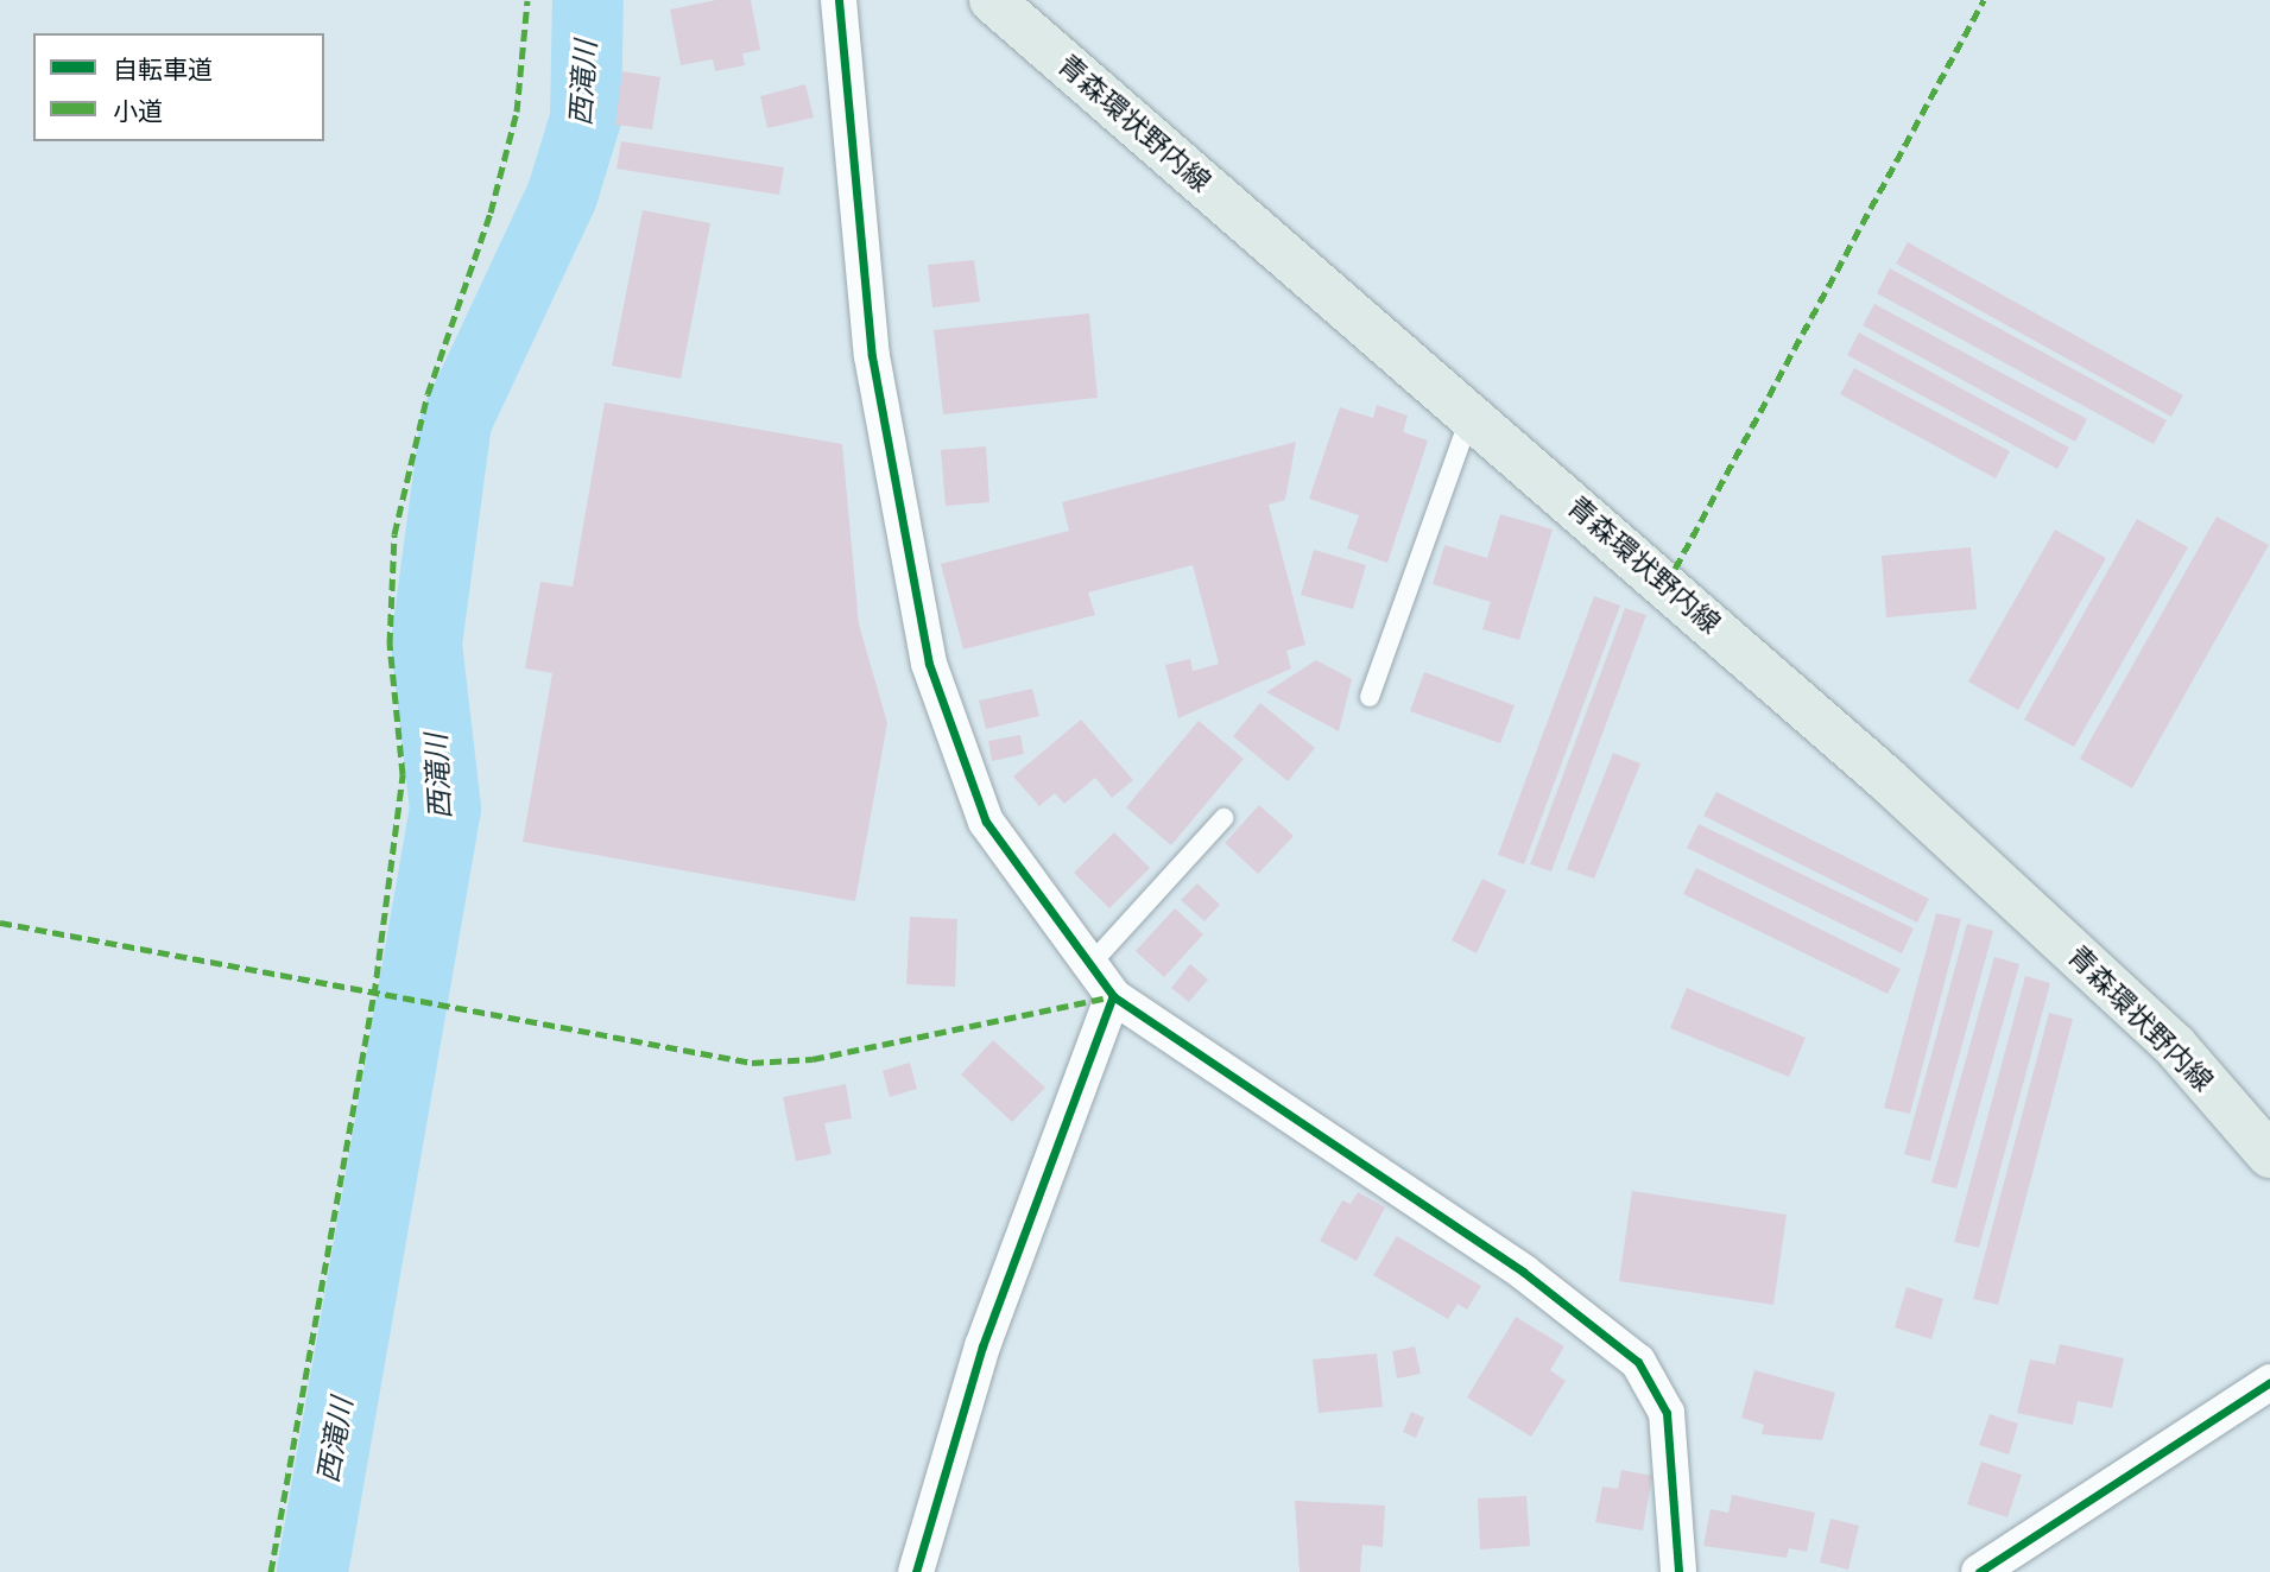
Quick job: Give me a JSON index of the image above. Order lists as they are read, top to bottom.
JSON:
{
  "streets": {
    "main road": ["青森環状野内線"]
  },
  "water": ["西滝川"],
  "legend": ["自転車道", "小道"]
}
